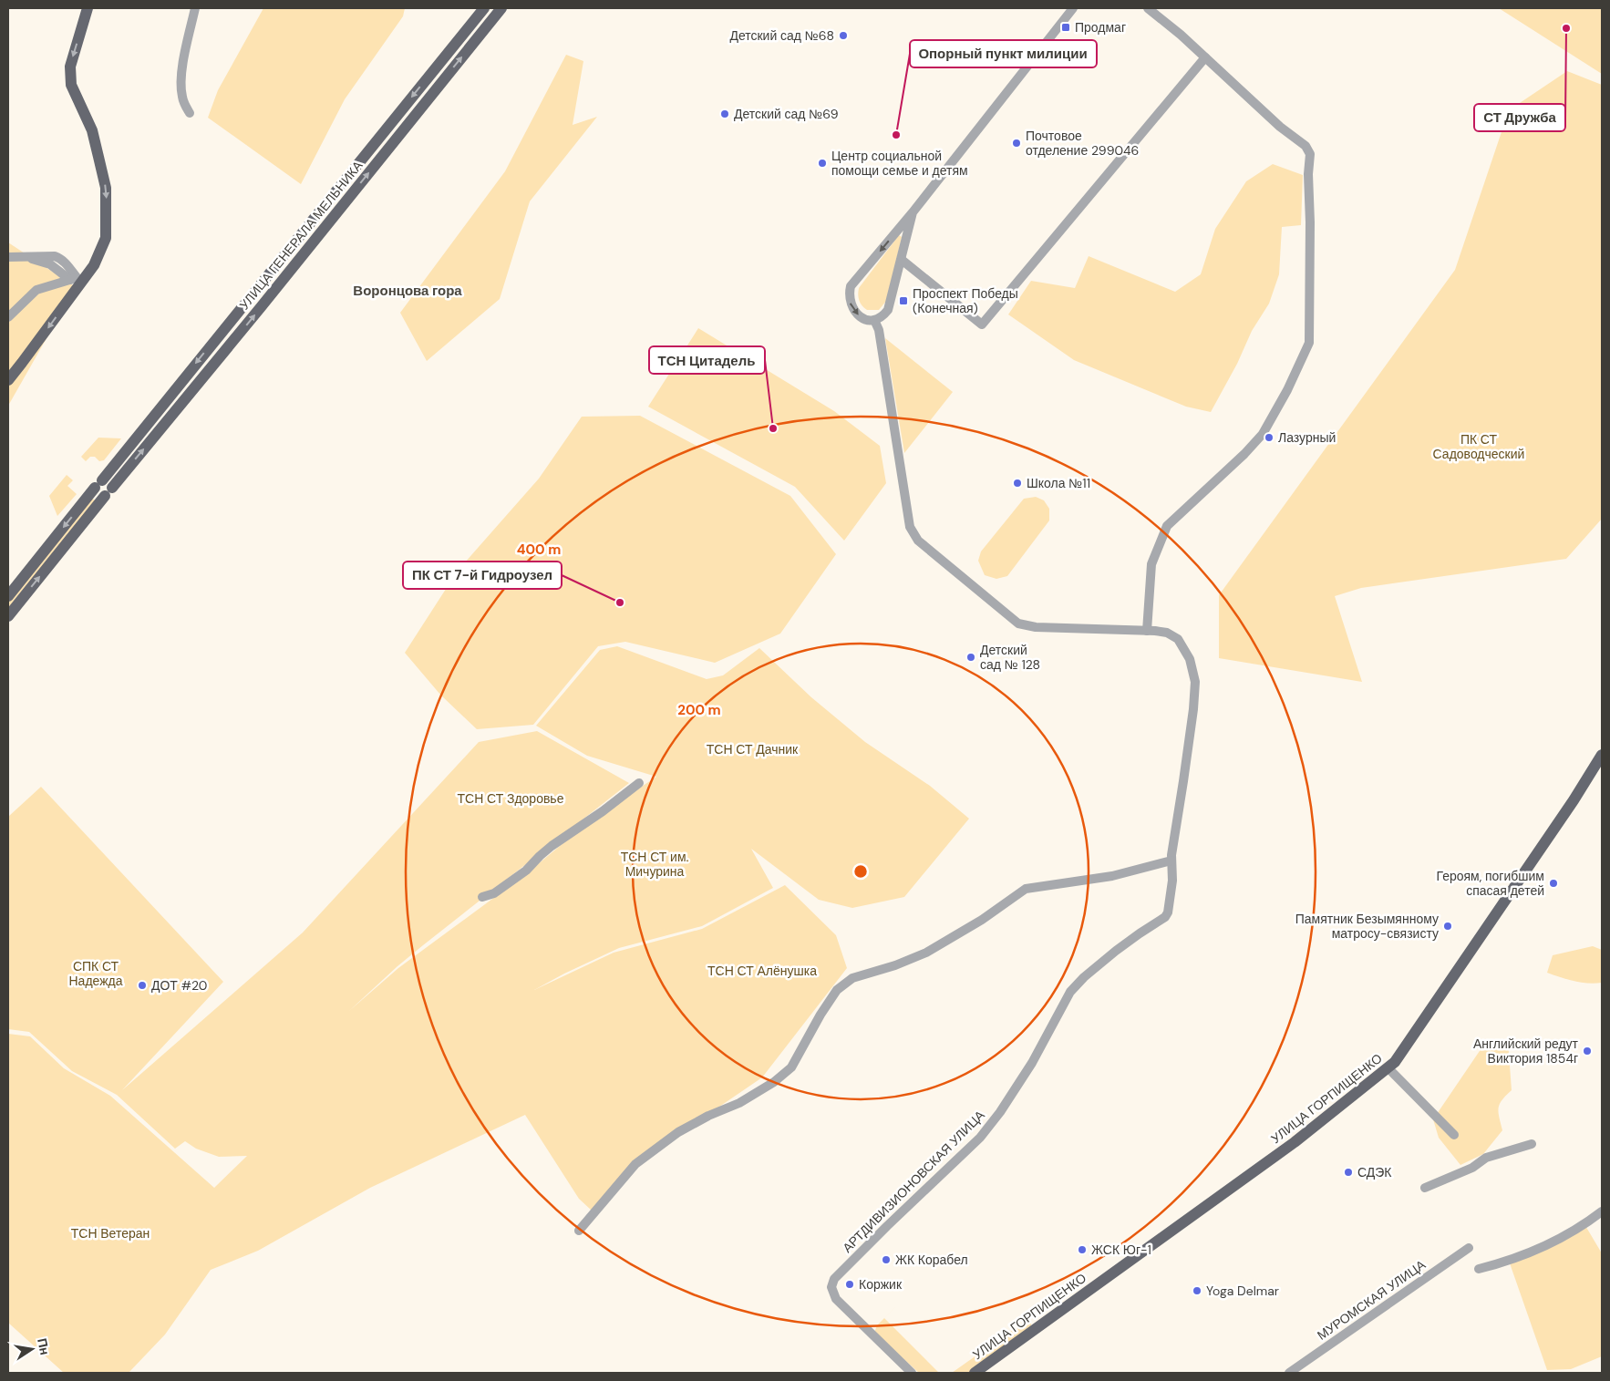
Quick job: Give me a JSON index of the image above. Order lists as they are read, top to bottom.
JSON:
{
  "streets": {
    "main road": ["УЛИЦА ГЕНЕРАЛА МЕЛЬНИКА", "УЛИЦА ГОРПИЩЕНКО"],
    "street": ["АРТДИВИЗИОНОВСКАЯ УЛИЦА", "МУРОМСКАЯ УЛИЦА"]
  },
  "districts": ["Воронцова гора"],
  "parks": [
    "ПК СТ Садоводческий",
    "ТСН СТ Дачник",
    "ТСН СТ Здоровье",
    "ТСН СТ им. Мичурина",
    "СПК СТ Надежда",
    "ТСН СТ Алёнушка",
    "ТСН Ветеран"
  ],
  "places": {
    "transit": ["Продмаг", "Проспект Победы (Конечная)"],
    "other": [
      "СТ Дружба",
      "Детский сад №68",
      "Детский сад №69",
      "Опорный пункт милиции",
      "Почтовое отделение 299046",
      "Центр социальной помощи семье и детям",
      "ТСН Цитадель",
      "Лазурный",
      "Школа №11",
      "ПК СТ 7-й Гидроузел",
      "Детский сад № 128",
      "Героям, погибшим спасая детей",
      "Памятник Безымянному матросу-связисту",
      "ДОТ #20",
      "Английский редут Виктория 1854г",
      "СДЭК",
      "ЖСК Юг-1",
      "ЖК Корабел",
      "Коржик",
      "Yoga Delmar"
    ]
  },
  "north": "right",
  "rings": ["400 m", "200 m"]
}
